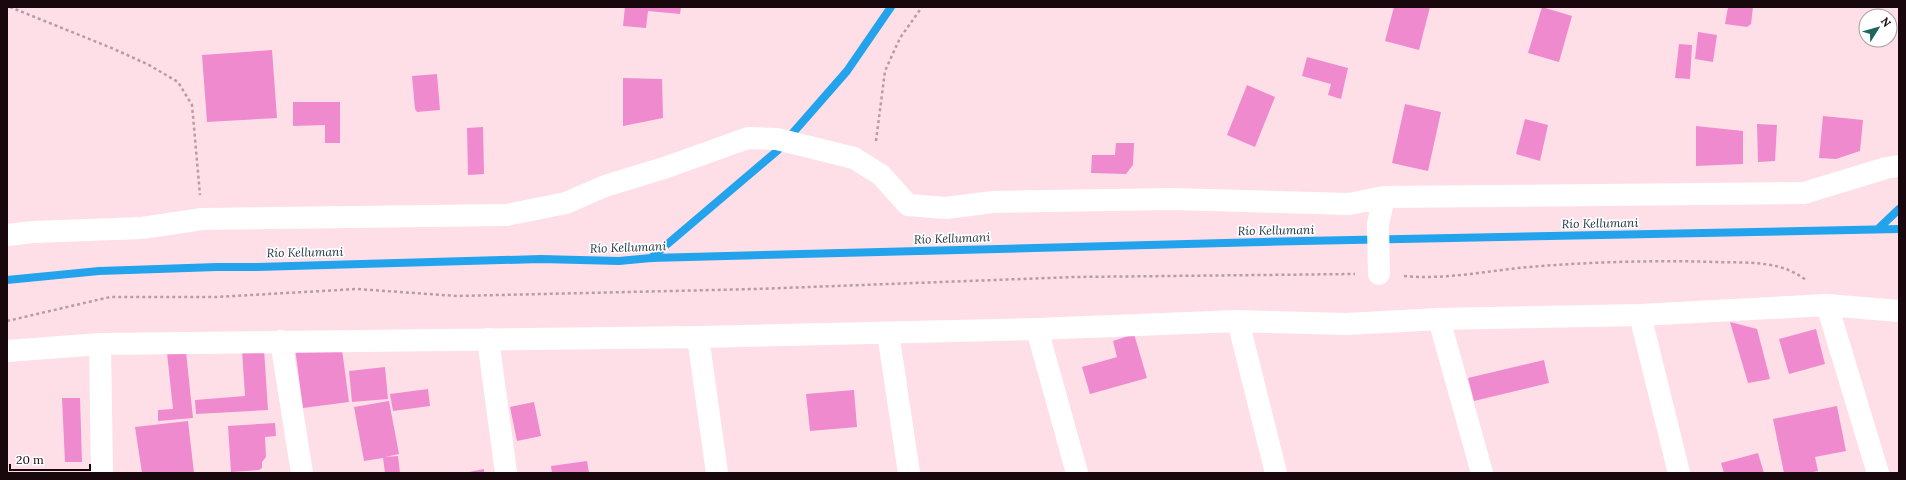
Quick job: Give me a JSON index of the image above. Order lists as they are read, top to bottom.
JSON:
{
  "water": ["Río Kellumani"],
  "scale_bar": "20 m",
  "north": "top right"
}
